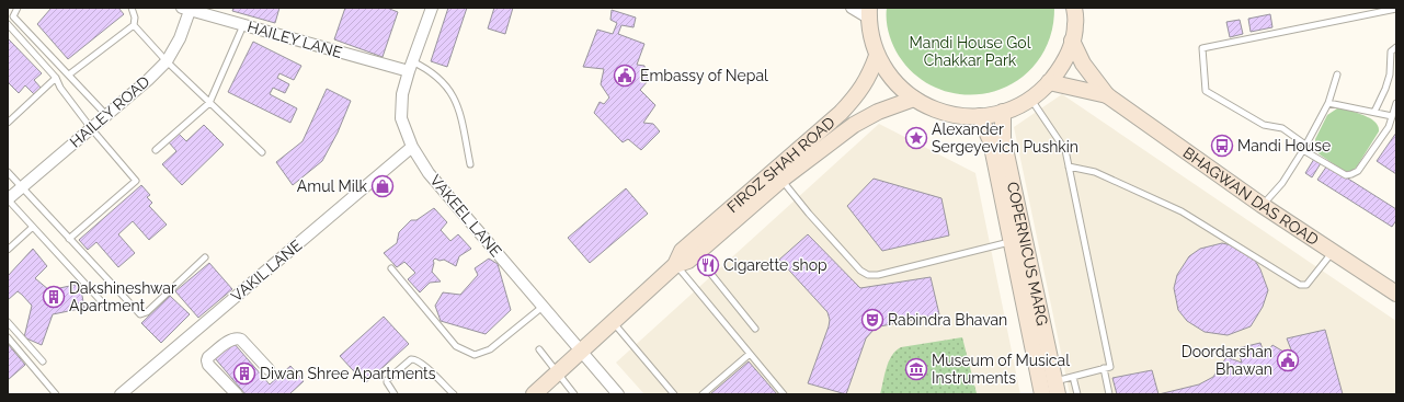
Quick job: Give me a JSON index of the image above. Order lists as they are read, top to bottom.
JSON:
{
  "streets": {
    "main road": ["FIROZ SHAH ROAD", "BHAGWAN DAS ROAD", "COPERNICUS MARG"],
    "street": [
      "HAILEY LANE",
      "HAILEY ROAD",
      "VAKEEL LANE",
      "VAKIL LANE"
    ]
  },
  "crossings": [
    ["HAILEY LANE", "HAILEY ROAD"],
    ["HAILEY LANE", "VAKEEL LANE"],
    ["FIROZ SHAH ROAD", "VAKEEL LANE"],
    ["VAKEEL LANE", "VAKIL LANE"]
  ],
  "parks": ["Mandi House Gol Chakkar Park"],
  "places": {
    "public building": ["Embassy of Nepal", "Doordarshan Bhawan"],
    "place": ["Alexander Sergeyevich Pushkin"],
    "bus stop": ["Mandi House"],
    "shop": ["Amul Milk"],
    "restaurant": ["Cigarette shop"],
    "building": ["Dakshineshwar Apartment", "Diwan Shree Apartments"],
    "theatre": ["Rabindra Bhavan"],
    "museum": ["Museum of Musical Instruments"]
  }
}
